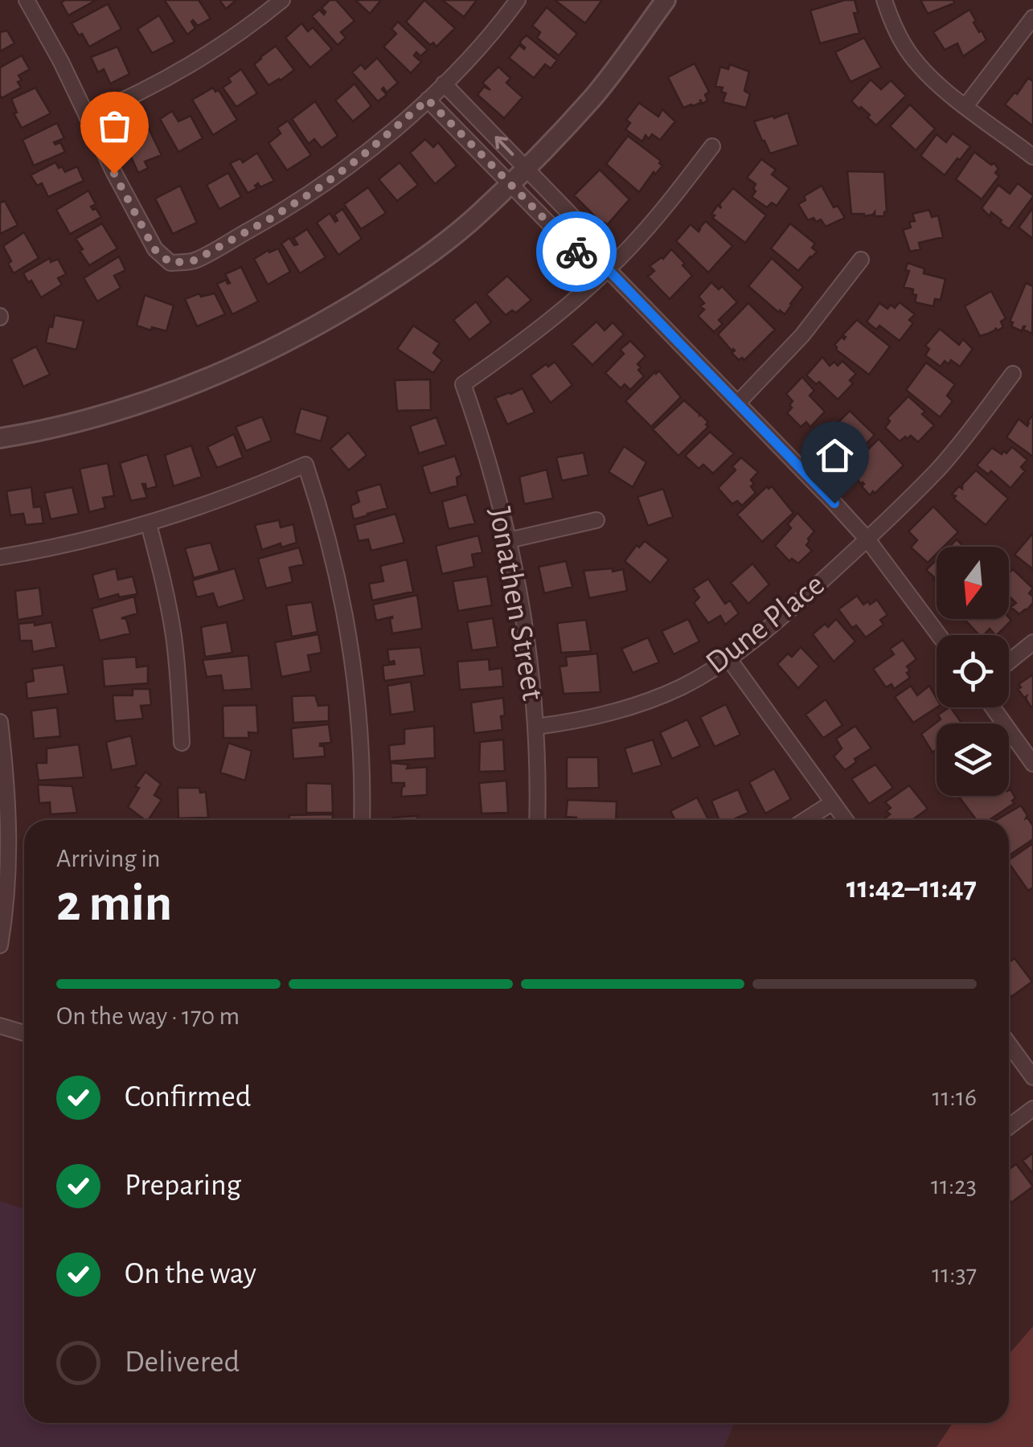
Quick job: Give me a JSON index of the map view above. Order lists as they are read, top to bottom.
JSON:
{
  "streets": {
    "street": ["Jonathen Street", "Dune Place"]
  },
  "crossings": [
    ["Jonathen Street", "Dune Place"]
  ],
  "north": "bottom",
  "page": {
    "heading": ["2 min", "Arriving in", "11:42–11:47"],
    "bar": "On the way · 170 m",
    "list": [
      ["Confirmed", "11:16"],
      ["Preparing", "11:23"],
      ["On the way", "11:37"],
      "Delivered"
    ]
  }
}
